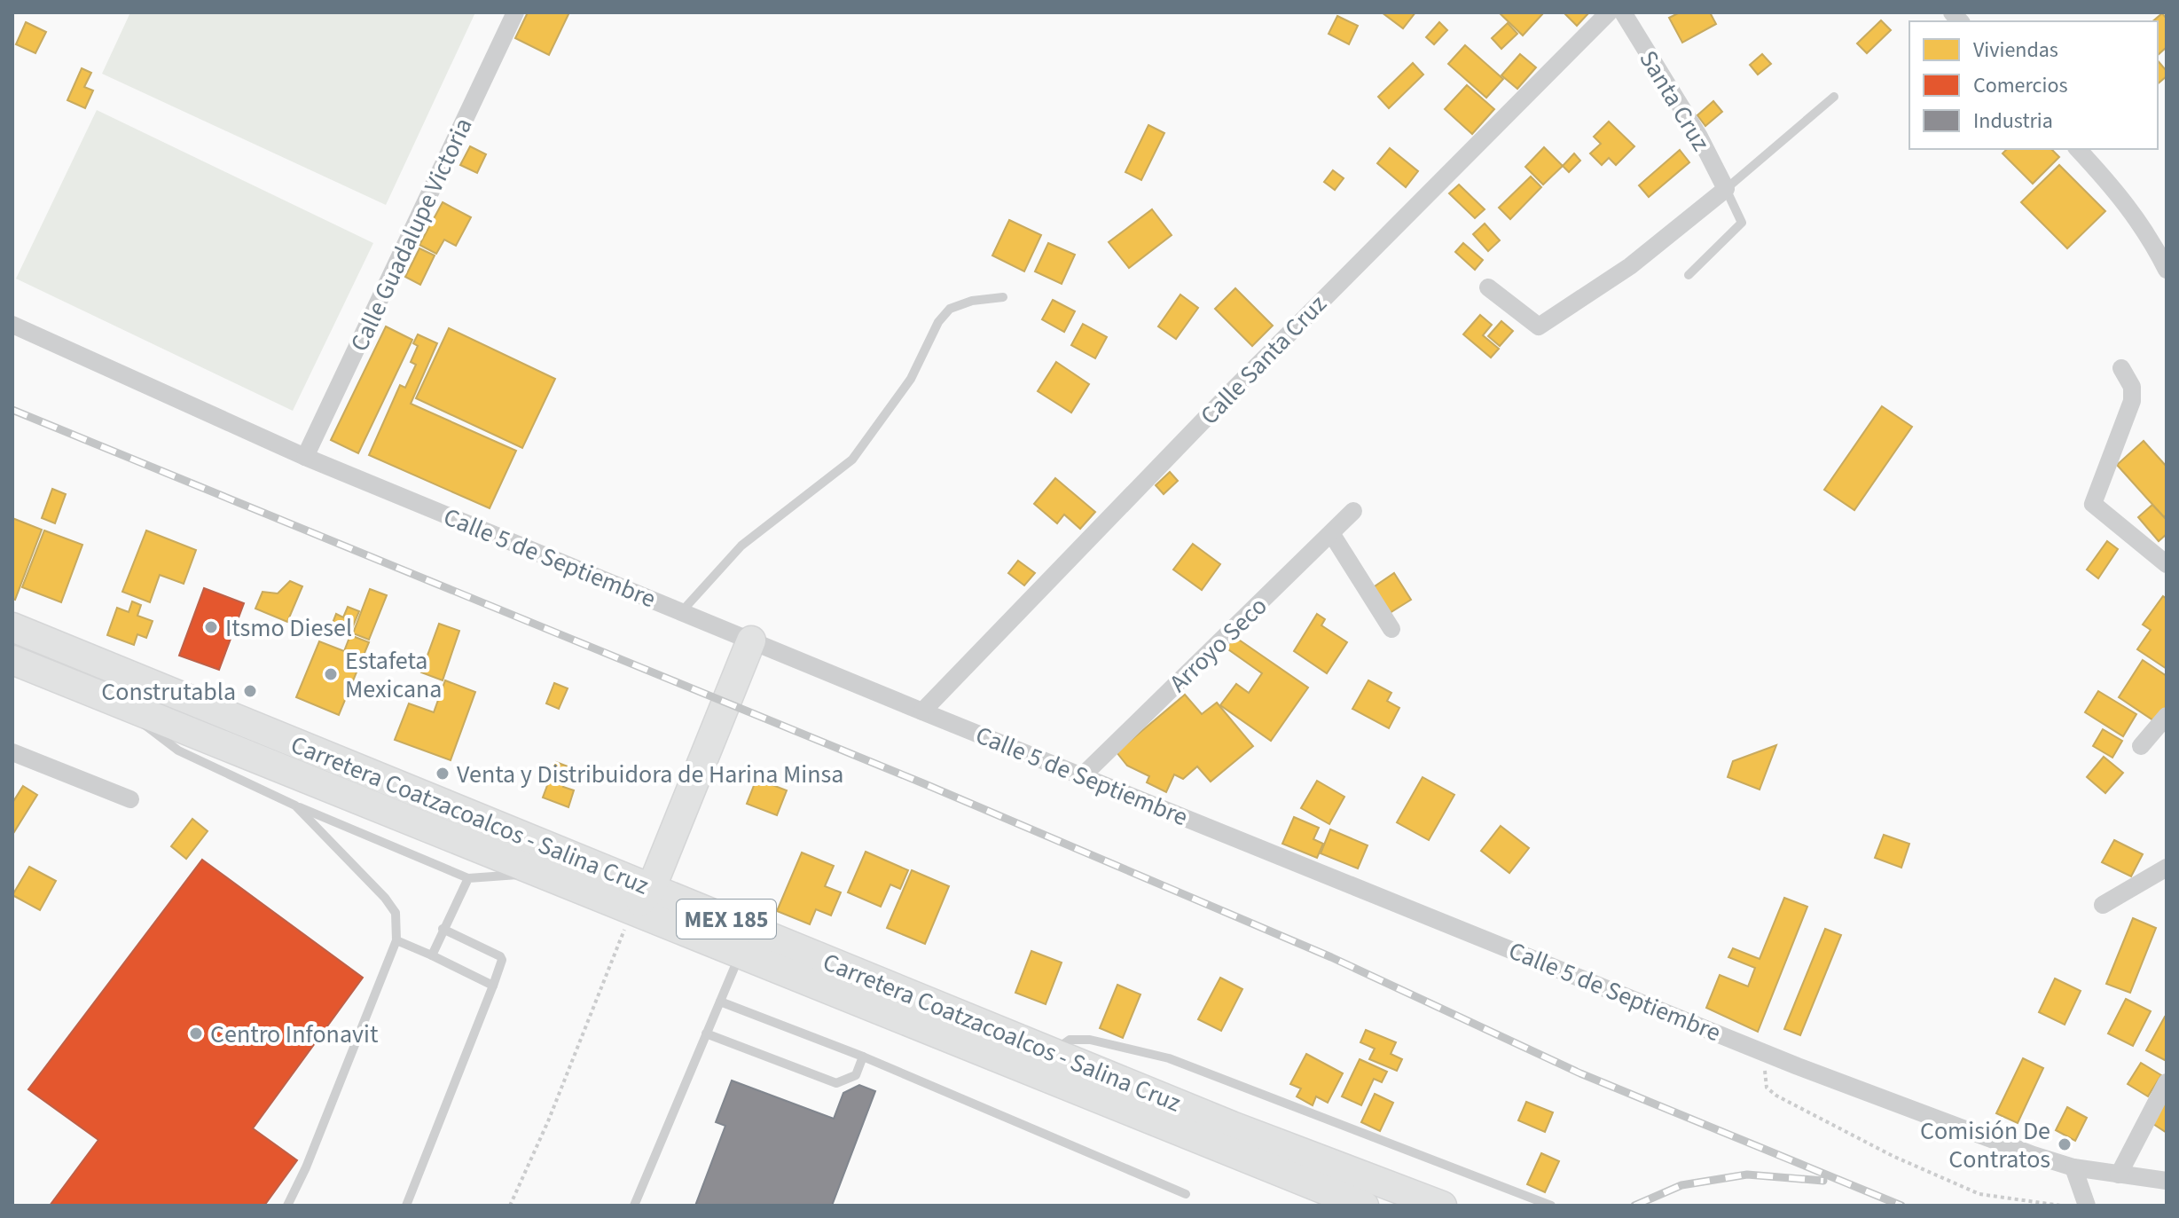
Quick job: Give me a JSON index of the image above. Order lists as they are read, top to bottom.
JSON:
{
  "streets": {
    "main road": ["Carretera Coatzacoalcos - Salina Cruz", "MEX 185"],
    "street": [
      "Santa Cruz",
      "Calle Guadalupe Victoria",
      "Calle Santa Cruz",
      "Calle 5 de Septiembre",
      "Arroyo Seco"
    ]
  },
  "crossings": [
    ["Calle Guadalupe Victoria", "Calle 5 de Septiembre"],
    ["Calle Santa Cruz", "Calle 5 de Septiembre"],
    ["Calle 5 de Septiembre", "Arroyo Seco"],
    ["Calle 5 de Septiembre", "MEX 185"],
    ["Carretera Coatzacoalcos - Salina Cruz", "MEX 185"]
  ],
  "places": [
    "Itsmo Diesel",
    "Estafeta Mexicana",
    "Construtabla",
    "Venta y Distribuidora de Harina Minsa",
    "Centro Infonavit",
    "Comisión De Contratos"
  ],
  "legend": ["Viviendas", "Comercios", "Industria"]
}
